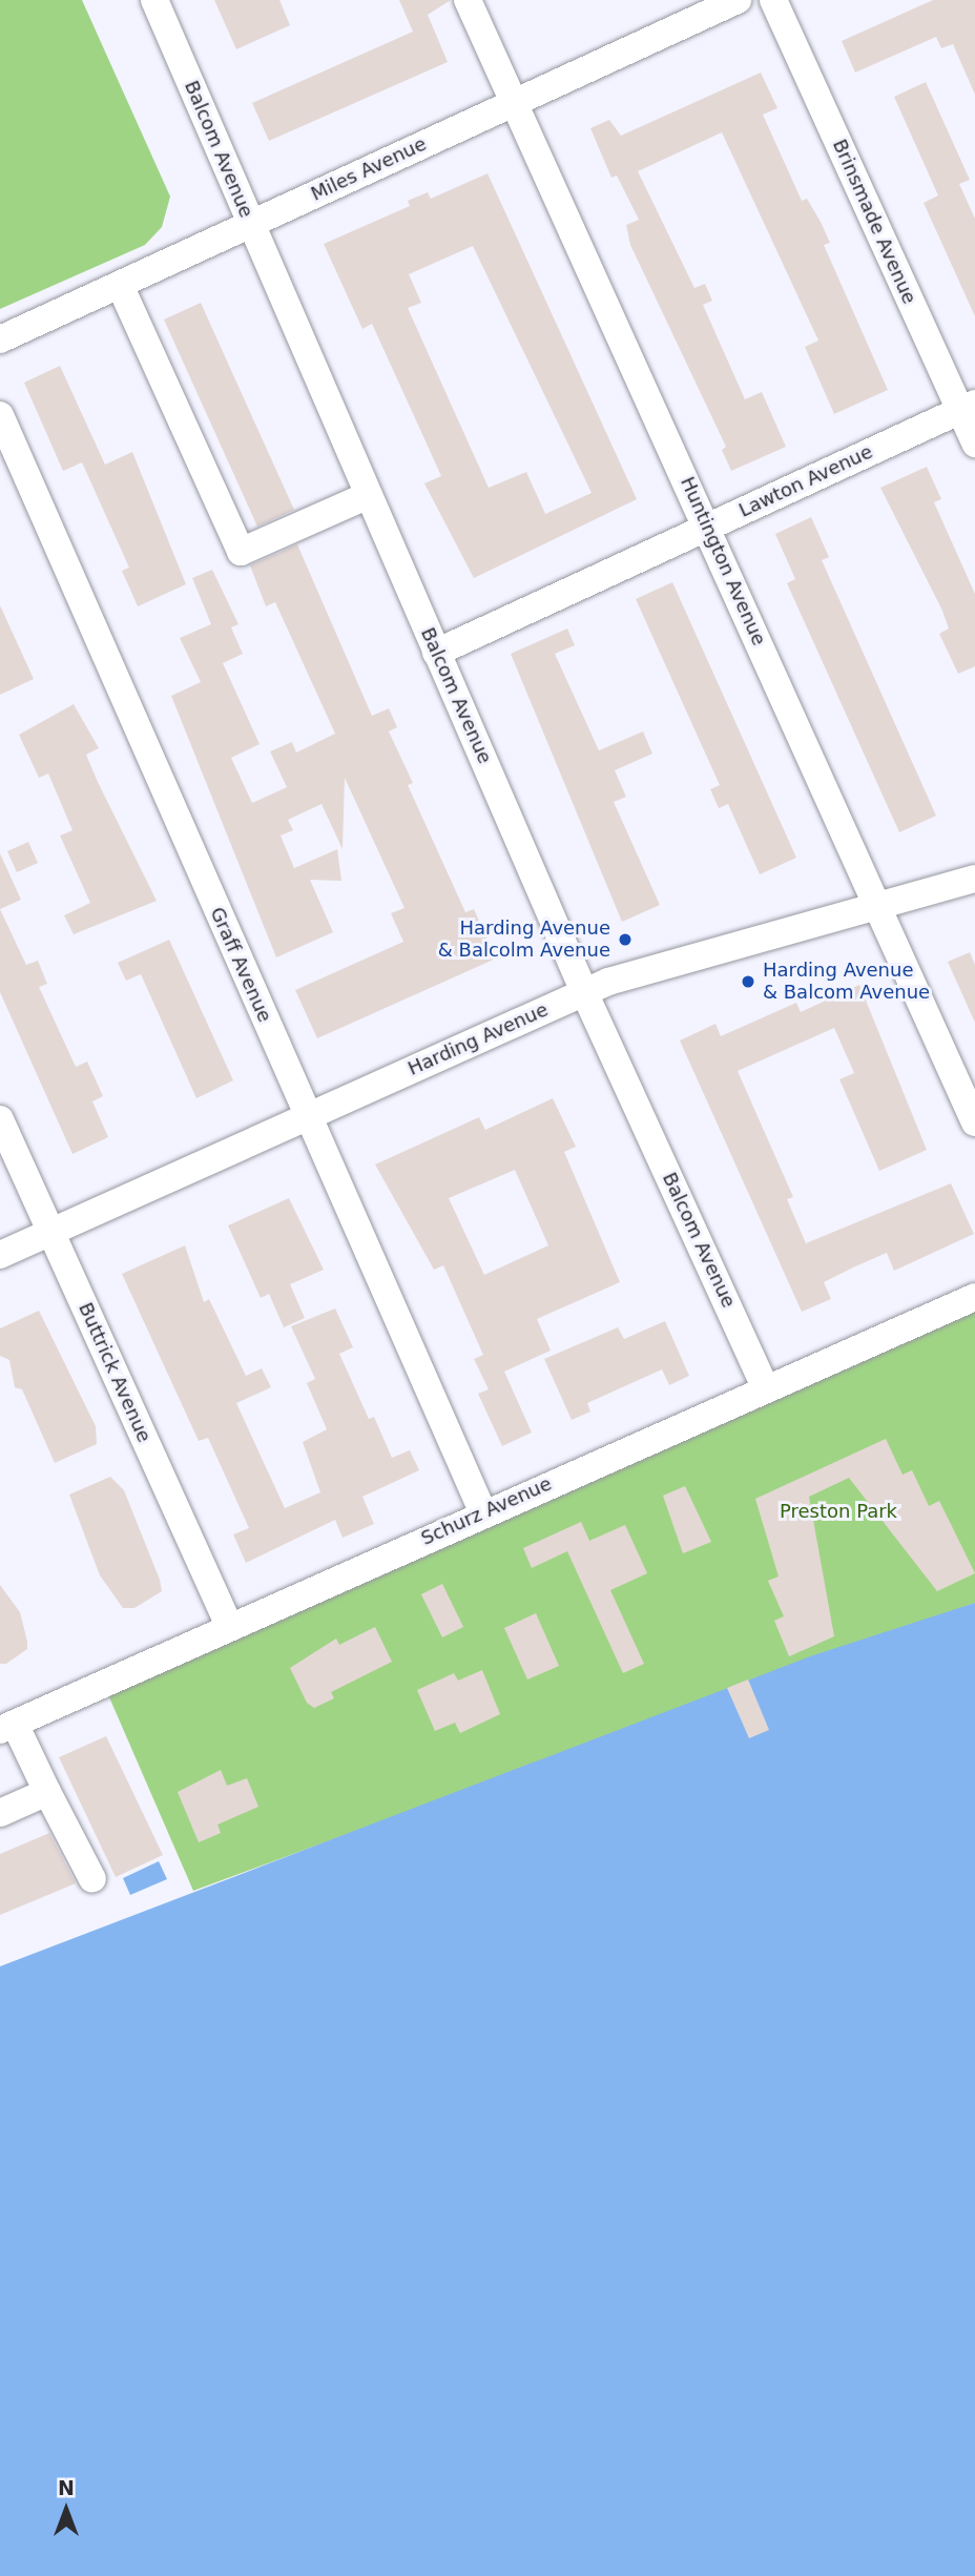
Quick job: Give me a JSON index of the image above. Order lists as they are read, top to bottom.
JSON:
{
  "streets": {
    "street": [
      "Balcom Avenue",
      "Miles Avenue",
      "Brinsmade Avenue",
      "Lawton Avenue",
      "Huntington Avenue",
      "Graff Avenue",
      "Harding Avenue",
      "Buttrick Avenue",
      "Schurz Avenue"
    ]
  },
  "crossings": [
    ["Balcom Avenue", "Miles Avenue"],
    ["Balcom Avenue", "Lawton Avenue"],
    ["Balcom Avenue", "Harding Avenue"],
    ["Balcom Avenue", "Schurz Avenue"],
    ["Miles Avenue", "Huntington Avenue"],
    ["Brinsmade Avenue", "Lawton Avenue"],
    ["Lawton Avenue", "Huntington Avenue"],
    ["Huntington Avenue", "Harding Avenue"],
    ["Graff Avenue", "Harding Avenue"],
    ["Graff Avenue", "Schurz Avenue"],
    ["Harding Avenue", "Buttrick Avenue"],
    ["Buttrick Avenue", "Schurz Avenue"]
  ],
  "parks": ["Preston Park"],
  "places": ["Harding Avenue & Balcolm Avenue", "Harding Avenue & Balcom Avenue"],
  "north": "top"
}
